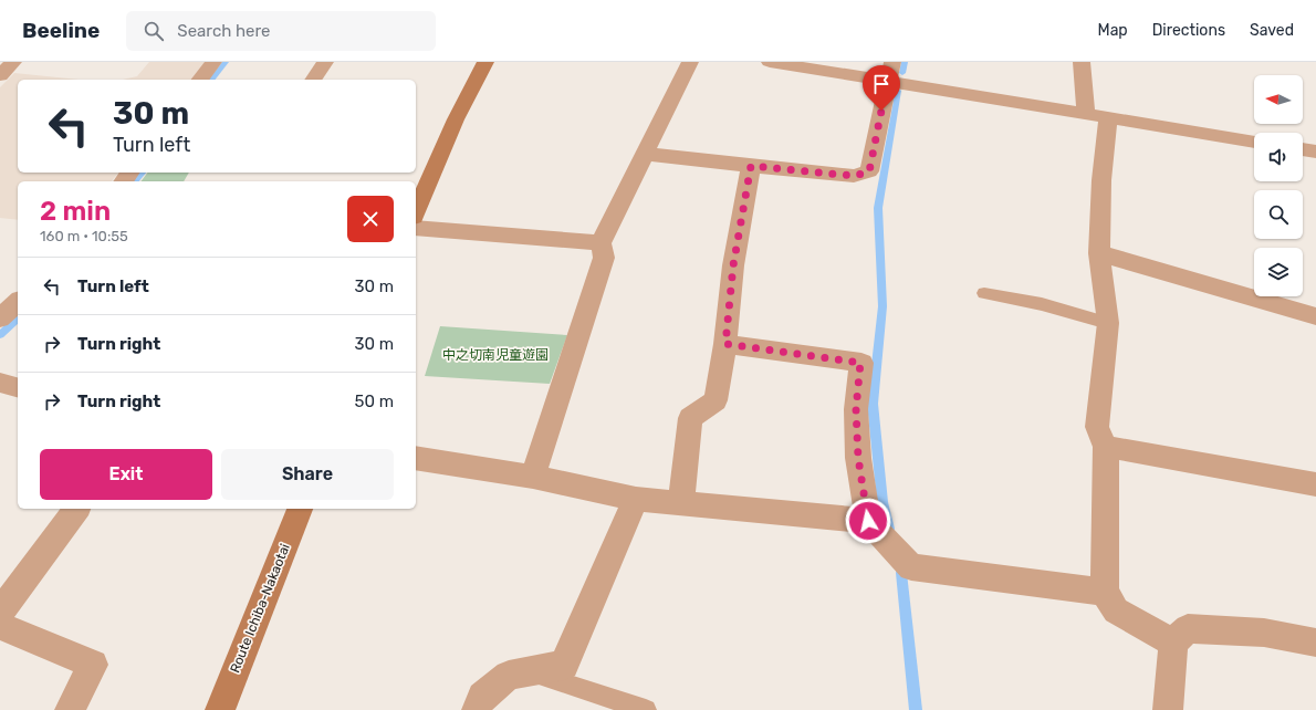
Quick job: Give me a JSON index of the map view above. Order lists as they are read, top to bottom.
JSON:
{
  "streets": {
    "main road": ["Route Ichiba-Nakaotai"]
  },
  "parks": ["中之切南児童遊園"],
  "north": "left",
  "page": {
    "header": "Beeline",
    "search": "Search here",
    "nav": ["Map", "Directions", "Saved"],
    "turn": ["30 m", "Turn left"],
    "heading": ["2 min", "160 m · 10:55"],
    "list": [
      {
        "name": "Turn left",
        "value": "30 m"
      },
      {
        "name": "Turn right",
        "value": "30 m"
      },
      {
        "name": "Turn right",
        "value": "50 m"
      }
    ],
    "buttons": ["Exit", "Share"]
  }
}
